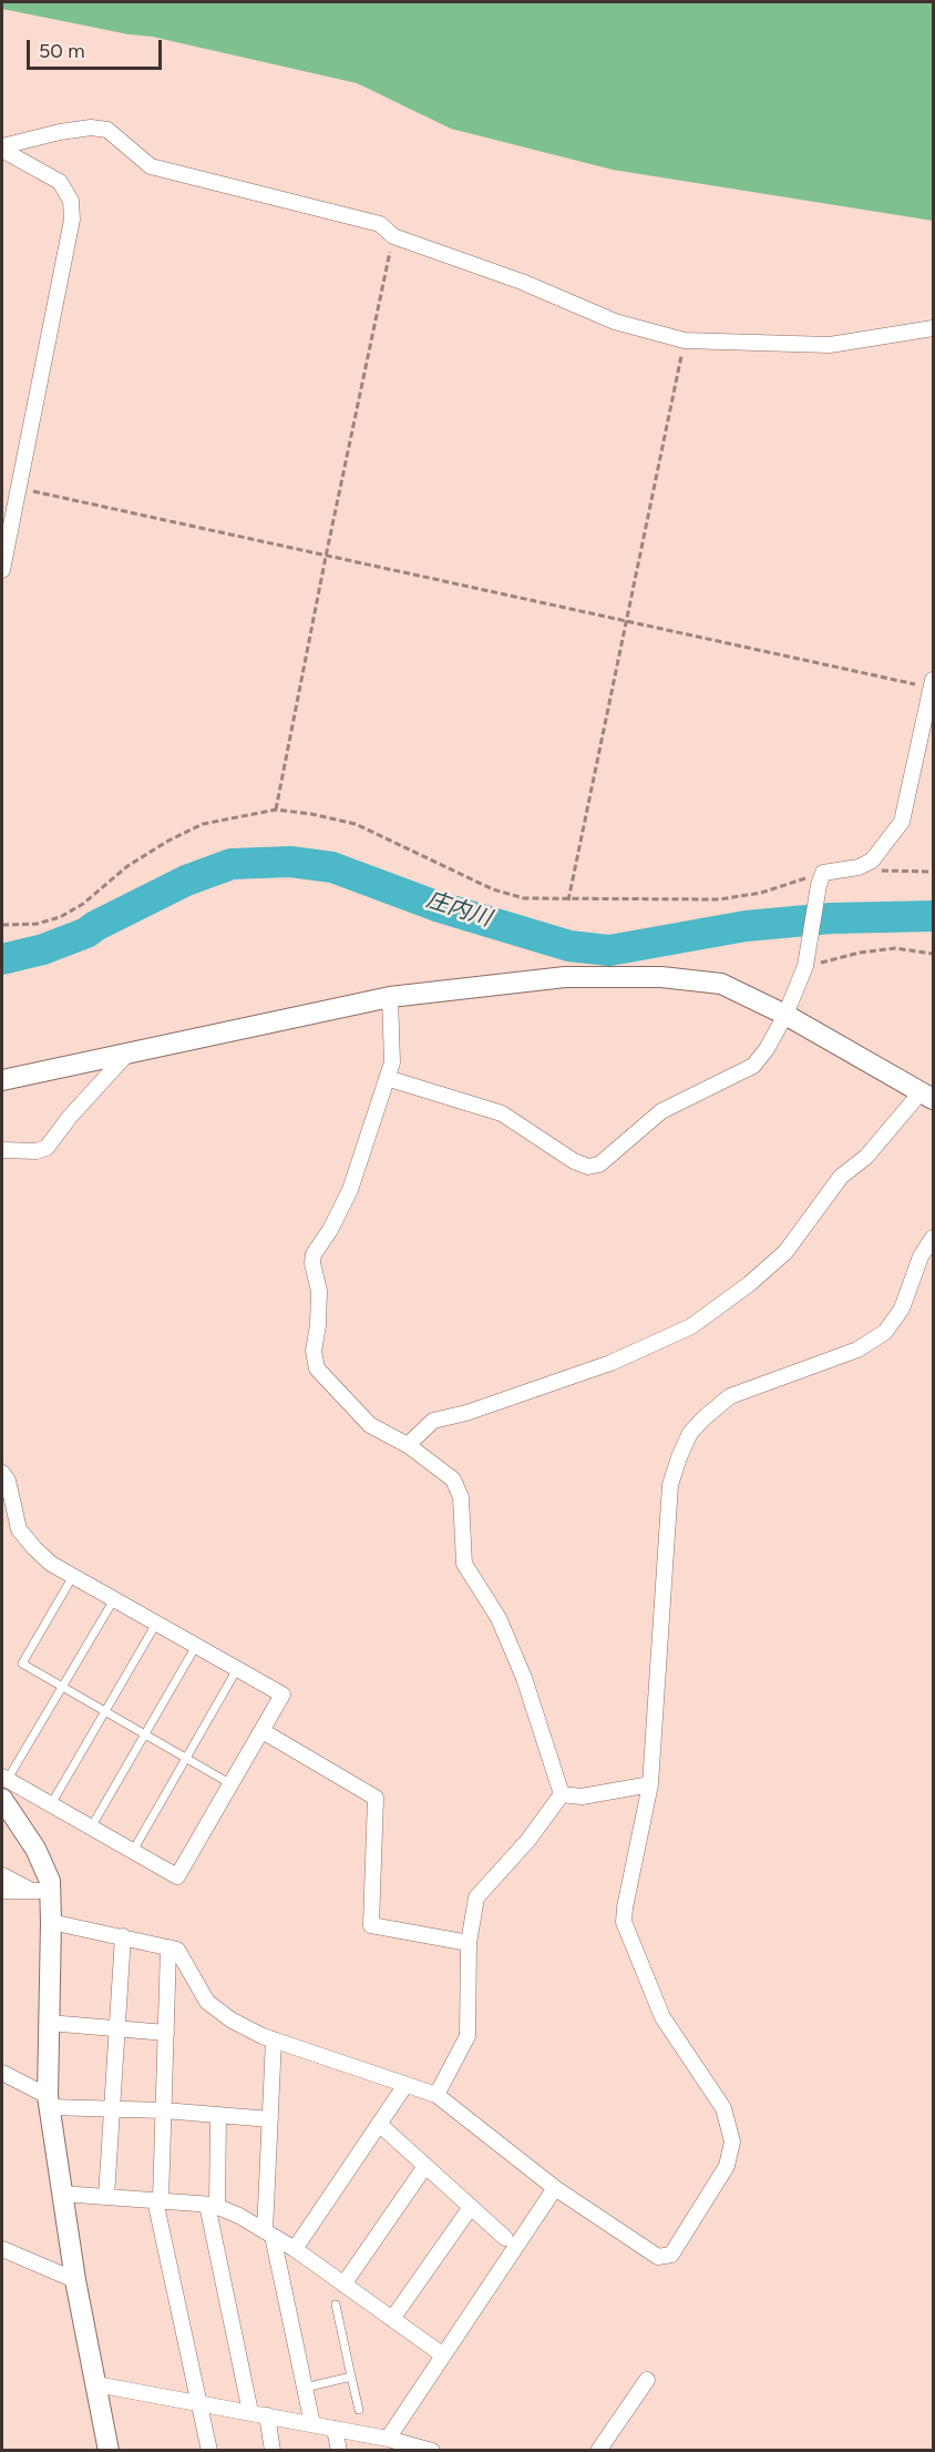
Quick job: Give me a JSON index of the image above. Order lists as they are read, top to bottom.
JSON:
{
  "water": ["庄内川"],
  "scale_bar": "50 m"
}
